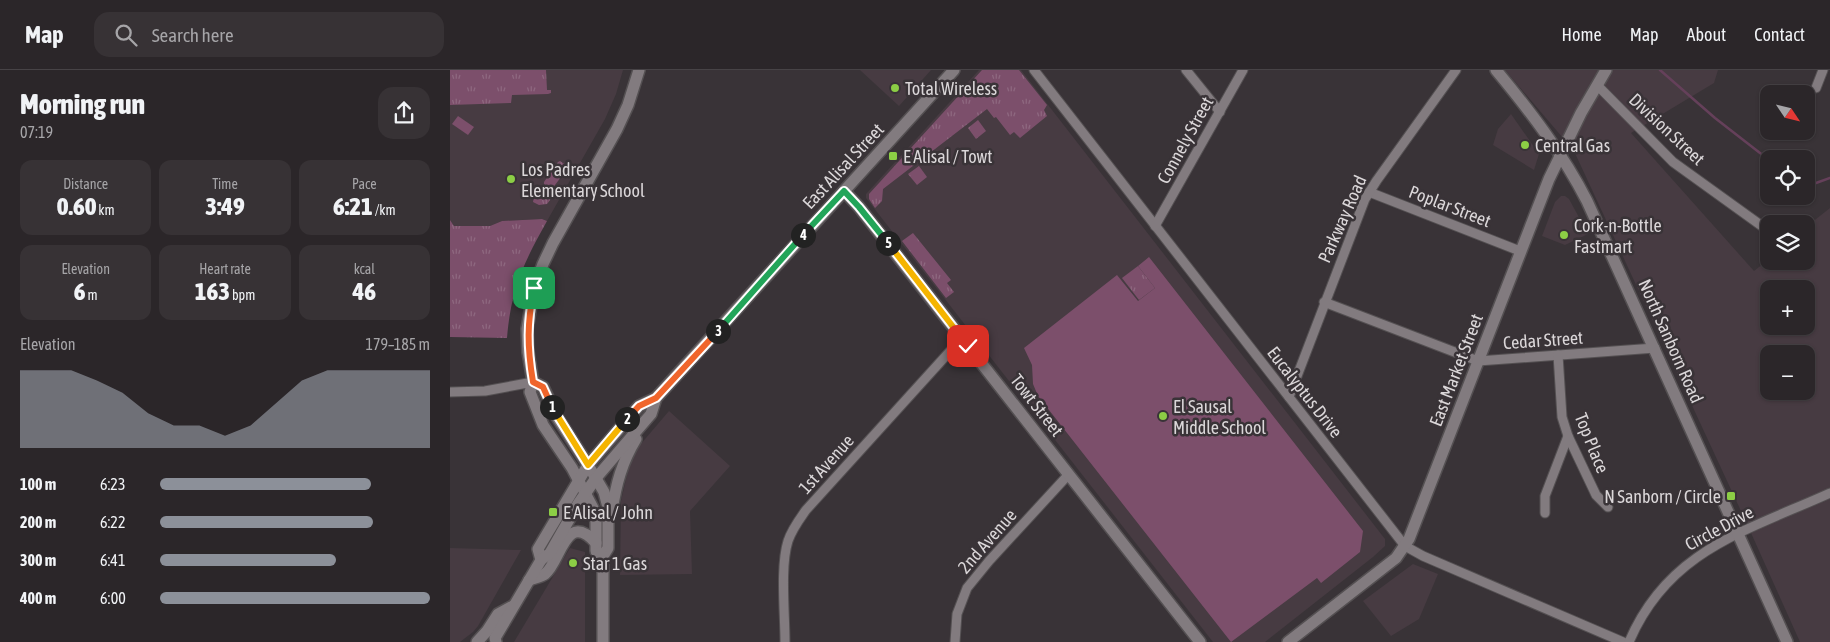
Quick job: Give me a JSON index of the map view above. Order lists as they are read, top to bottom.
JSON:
{
  "streets": {
    "main road": [
      "East Alisal Street",
      "North Sanborn Road",
      "East Market Street",
      "Towt Street"
    ],
    "street": [
      "Division Street",
      "Connely Street",
      "Poplar Street",
      "Parkway Road",
      "Cedar Street",
      "Eucalyptus Drive",
      "Top Place",
      "1st Avenue",
      "Circle Drive",
      "2nd Avenue"
    ]
  },
  "crossings": [
    ["Division Street", "East Market Street"],
    ["Connely Street", "Eucalyptus Drive"],
    ["East Alisal Street", "Towt Street"],
    ["Poplar Street", "Parkway Road"],
    ["Poplar Street", "East Market Street"],
    ["Parkway Road", "Cedar Street"],
    ["Parkway Road", "Eucalyptus Drive"],
    ["Cedar Street", "North Sanborn Road"],
    ["Cedar Street", "East Market Street"],
    ["Cedar Street", "Top Place"],
    ["North Sanborn Road", "East Market Street"],
    ["North Sanborn Road", "Circle Drive"],
    ["East Market Street", "Eucalyptus Drive"],
    ["Towt Street", "1st Avenue"],
    ["Towt Street", "2nd Avenue"]
  ],
  "places": {
    "other": [
      "Total Wireless",
      "Central Gas",
      "Los Padres Elementary School",
      "Cork-n-Bottle Fastmart",
      "El Sausal Middle School",
      "Star 1 Gas"
    ],
    "transit": ["E Alisal / Towt", "N Sanborn / Circle", "E Alisal / John"]
  },
  "north": "bottom right",
  "page": {
    "header": "Map",
    "search": "Search here",
    "nav": [
      "Home",
      "Map",
      "About",
      "Contact"
    ],
    "heading": ["Morning run", "07:19"],
    "map_buttons": ["+", "−"],
    "stats": [
      ["Distance", "0.60 km"],
      ["Time", "3:49"],
      ["Pace", "6:21 /km"],
      ["Elevation", "6 m"],
      ["Heart rate", "163 bpm"],
      ["kcal", "46"]
    ],
    "pins": [
      "4",
      "5",
      "3",
      "1",
      "2"
    ],
    "chart": ["Elevation", "179–185 m"],
    "list": [
      {
        "name": "100 m",
        "note": "6:23"
      },
      {
        "name": "200 m",
        "note": "6:22"
      },
      {
        "name": "300 m",
        "note": "6:41"
      },
      {
        "name": "400 m",
        "note": "6:00"
      }
    ]
  }
}
